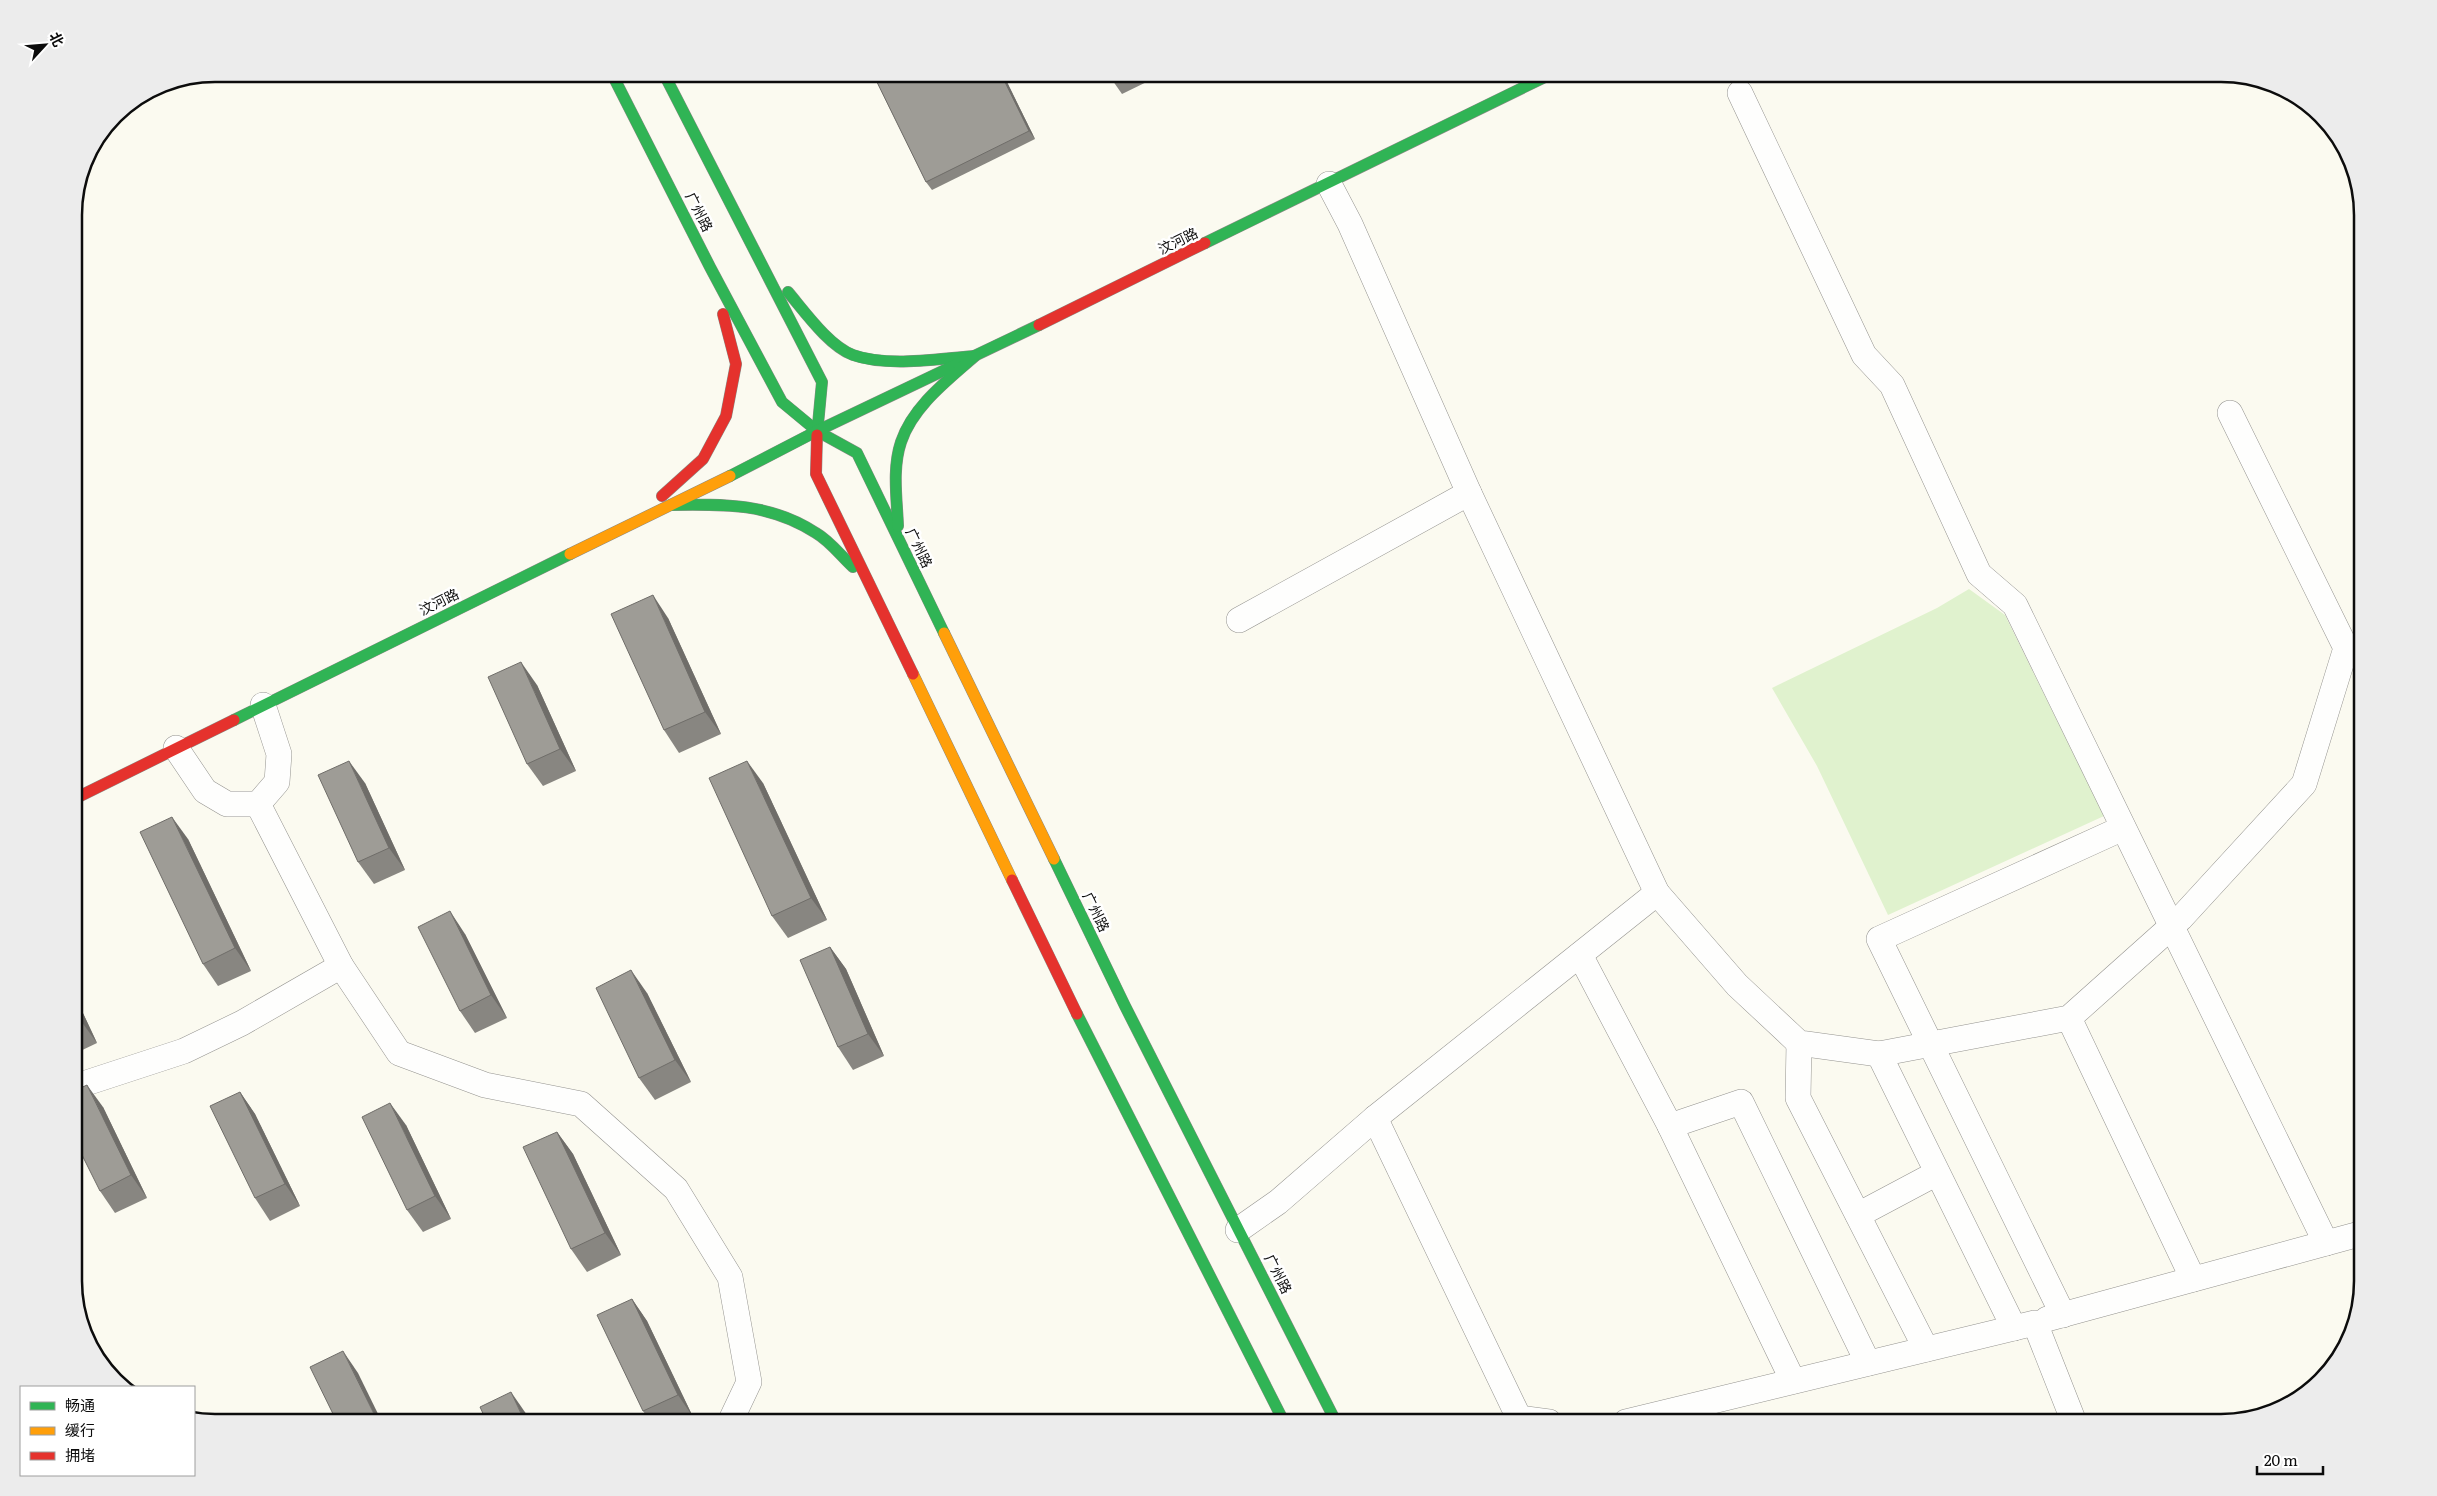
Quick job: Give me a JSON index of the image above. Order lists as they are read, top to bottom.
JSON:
{
  "streets": {
    "main road": ["广州路", "汶河路"]
  },
  "crossings": [
    ["广州路", "汶河路"]
  ],
  "legend": ["畅通", "缓行", "拥堵"],
  "scale_bar": "20 m",
  "north": "top right"
}
